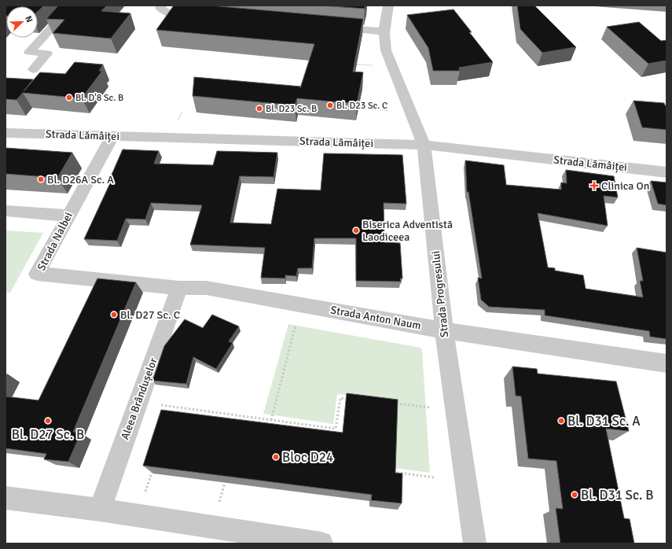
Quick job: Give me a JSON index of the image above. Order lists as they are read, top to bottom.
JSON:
{
  "streets": {
    "street": [
      "Strada Lămâiței",
      "Strada Nalbei",
      "Strada Progresului",
      "Strada Anton Naum",
      "Aleea Brândușelor"
    ]
  },
  "crossings": [
    ["Strada Lămâiței", "Strada Nalbei"],
    ["Strada Lămâiței", "Strada Progresului"],
    ["Strada Nalbei", "Strada Anton Naum"],
    ["Strada Nalbei", "Aleea Brândușelor"],
    ["Strada Progresului", "Strada Anton Naum"],
    ["Strada Anton Naum", "Aleea Brândușelor"]
  ],
  "places": {
    "other": [
      "Bl. D'8 Sc. B",
      "Bl. D23 Sc. C",
      "Bl. D23 Sc. B",
      "Bl. D26A Sc. A",
      "Biserica Adventistă Laodiceea",
      "Bl. D27 Sc. C",
      "Bl. D27 Sc. B",
      "Bl. D31 Sc. A",
      "Bloc D24",
      "Bl. D31 Sc. B"
    ],
    "health": ["Clinica On"]
  },
  "north": "top right"
}
